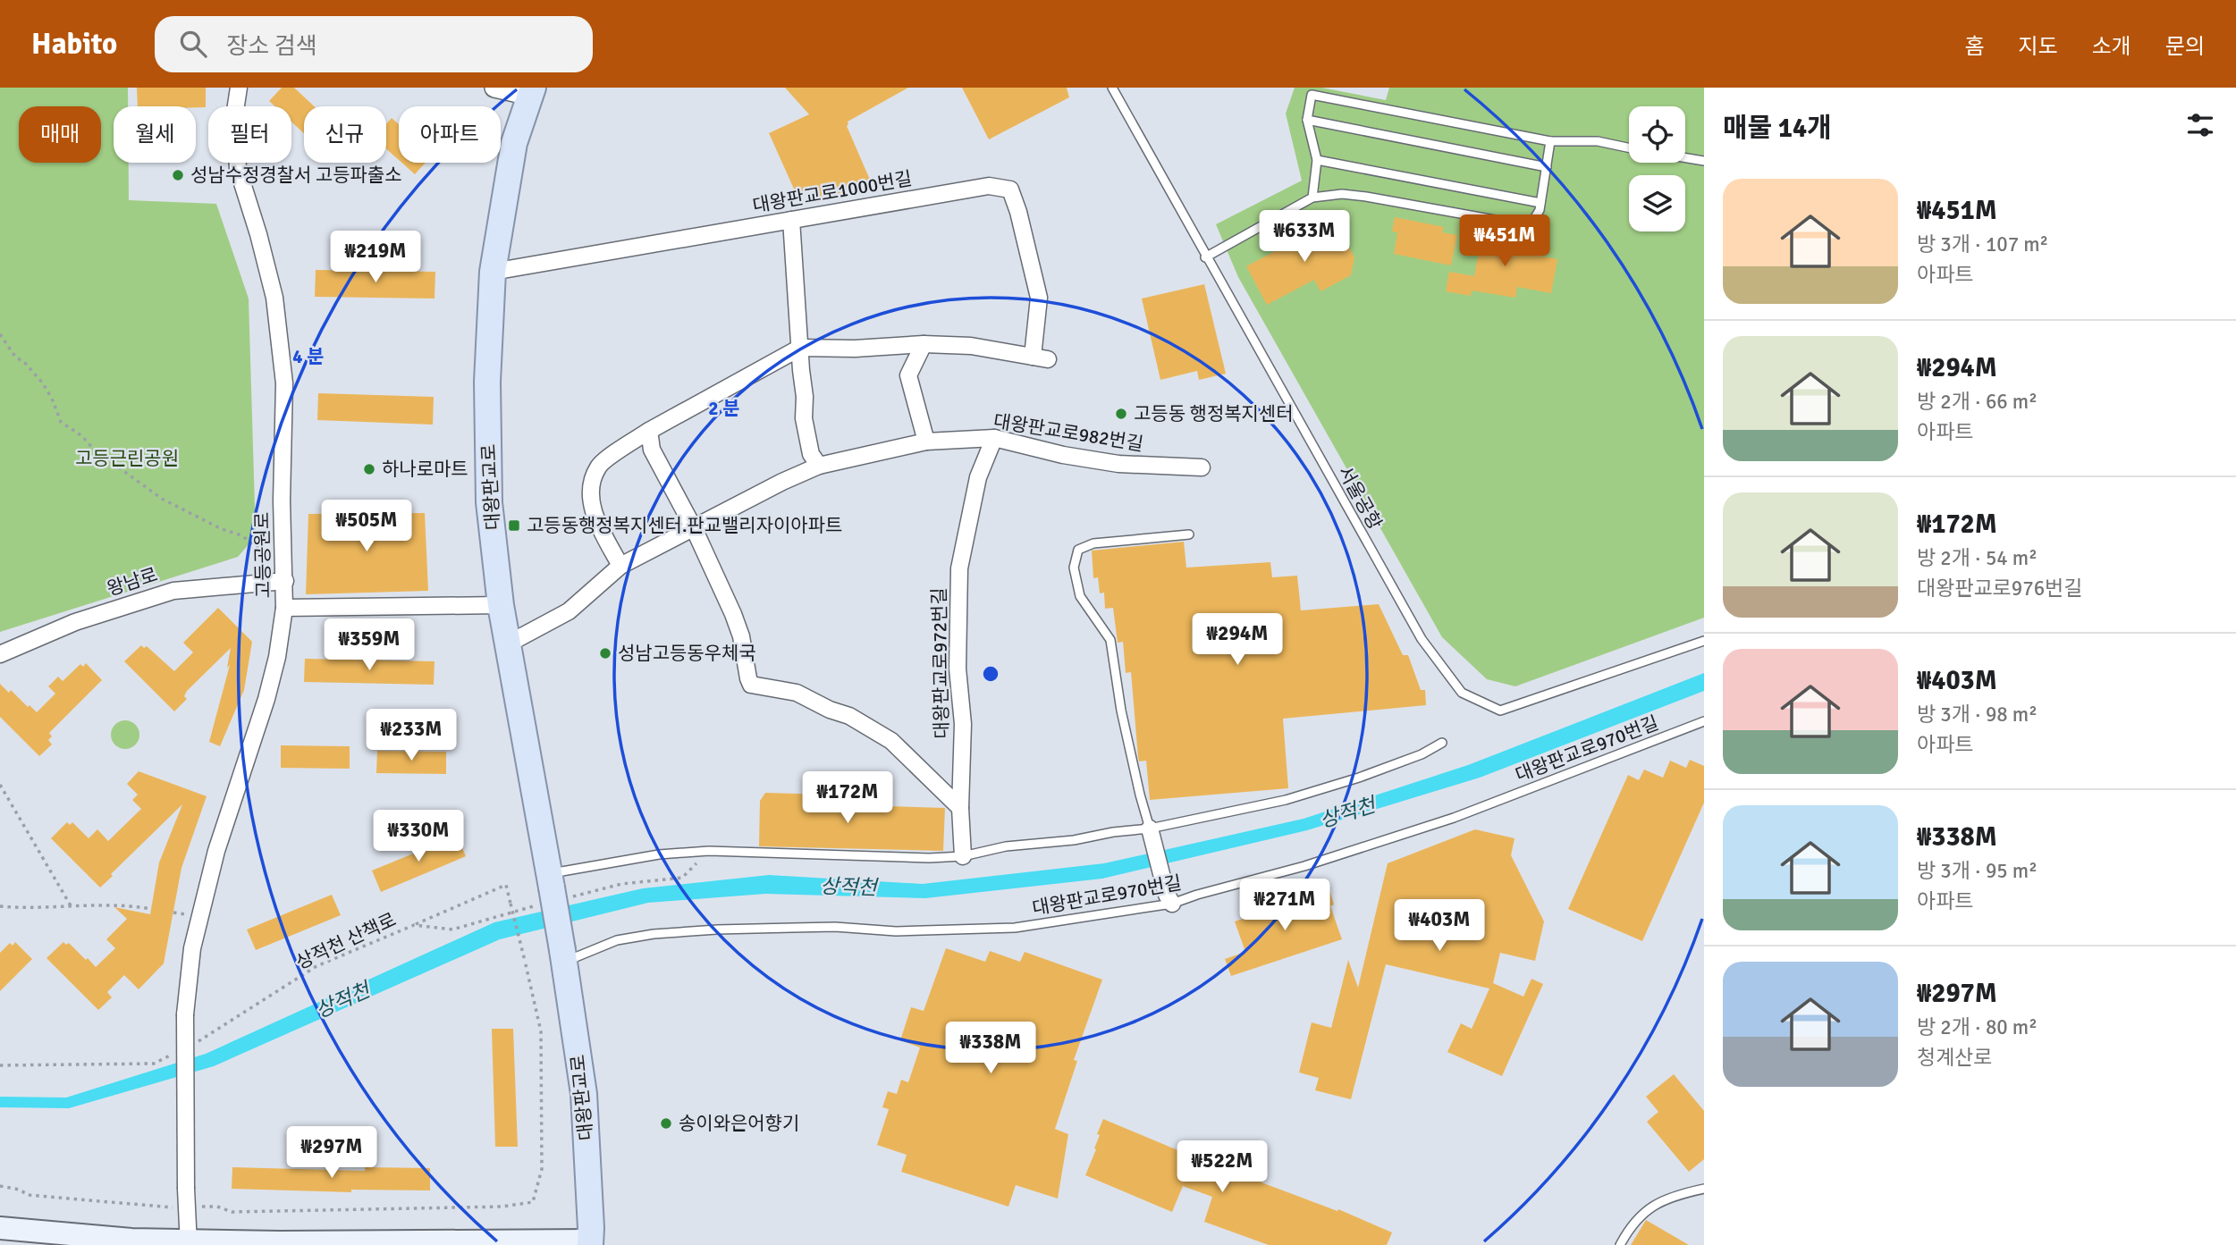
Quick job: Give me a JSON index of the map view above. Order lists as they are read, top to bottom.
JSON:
{
  "streets": {
    "main road": ["대왕판교로"],
    "street": [
      "대왕판교로1000번길",
      "대왕판교로982번길",
      "고등공원로",
      "왕남로",
      "대왕판교로972번길"
    ],
    "lane": ["서울공항", "대왕판교로970번길"],
    "path": ["상적천 산책로"]
  },
  "crossings": [
    ["대왕판교로1000번길", "대왕판교로"],
    ["대왕판교로982번길", "대왕판교로"],
    ["대왕판교로982번길", "대왕판교로972번길"],
    ["대왕판교로", "대왕판교로970번길"],
    ["대왕판교로", "상적천 산책로"],
    ["고등공원로", "왕남로"]
  ],
  "water": ["상적천"],
  "parks": ["고등근린공원"],
  "places": {
    "other": [
      "성남수정경찰서 고등파출소",
      "고등동 행정복지센터",
      "하나로마트",
      "성남고등동우체국",
      "송이와은어향기"
    ],
    "transit": ["고등동행정복지센터.판교밸리자이아파트"]
  },
  "page": {
    "header": "Habito",
    "search": "장소 검색",
    "nav": [
      "홈",
      "지도",
      "소개",
      "문의"
    ],
    "heading": "매물 14개",
    "chip": [
      "매매",
      "월세",
      "필터",
      "신규",
      "아파트"
    ],
    "list": [
      {
        "name": "₩451M",
        "note": "방 3개 · 107 m² · 아파트"
      },
      {
        "name": "₩294M",
        "note": "방 2개 · 66 m² · 아파트"
      },
      {
        "name": "₩172M",
        "note": "방 2개 · 54 m² · 대왕판교로976번길"
      },
      {
        "name": "₩403M",
        "note": "방 3개 · 98 m² · 아파트"
      },
      {
        "name": "₩338M",
        "note": "방 3개 · 95 m² · 아파트"
      },
      {
        "name": "₩297M",
        "note": "방 2개 · 80 m² · 청계산로"
      }
    ],
    "price": [
      "₩633M",
      "₩451M",
      "₩219M",
      "₩505M",
      "₩294M",
      "₩359M",
      "₩233M",
      "₩172M",
      "₩330M",
      "₩271M",
      "₩403M",
      "₩338M",
      "₩297M",
      "₩522M"
    ]
  },
  "rings": ["4 분", "2 분"]
}
